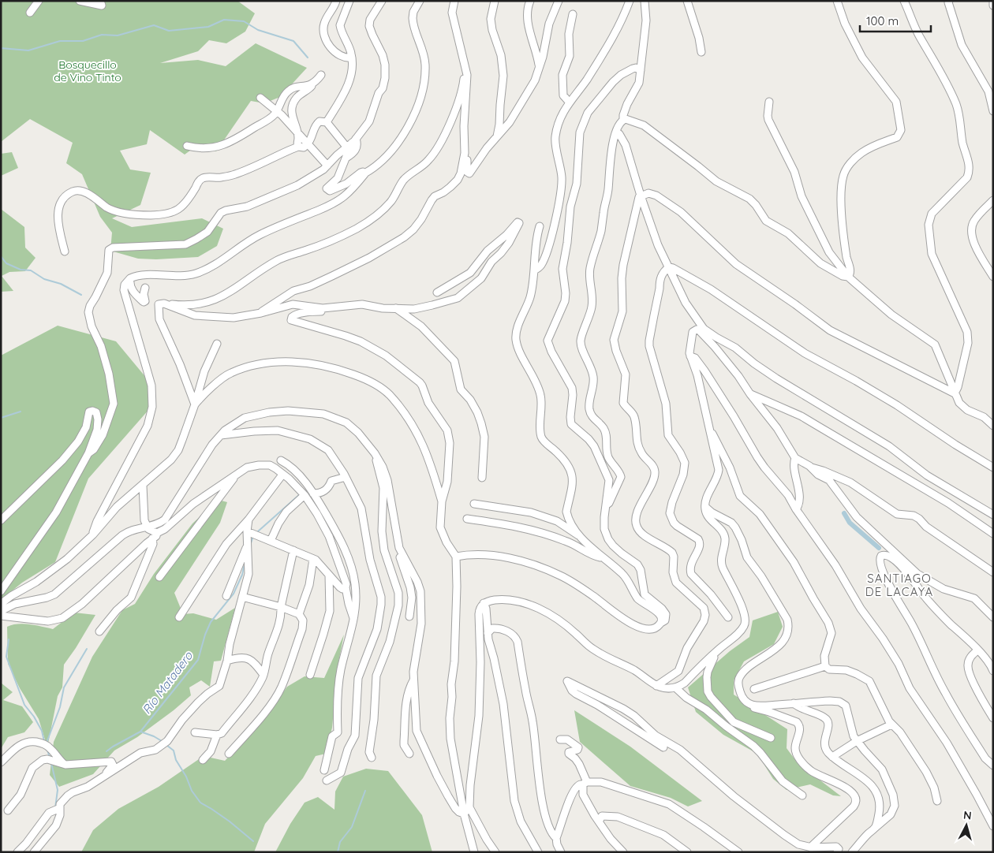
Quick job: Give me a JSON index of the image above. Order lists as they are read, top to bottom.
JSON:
{
  "districts": ["SANTIAGO DE LACAYA"],
  "water": ["Río Matadero"],
  "parks": ["Bosquecillo de Vino Tinto"],
  "scale_bar": "100 m",
  "north": "top"
}
